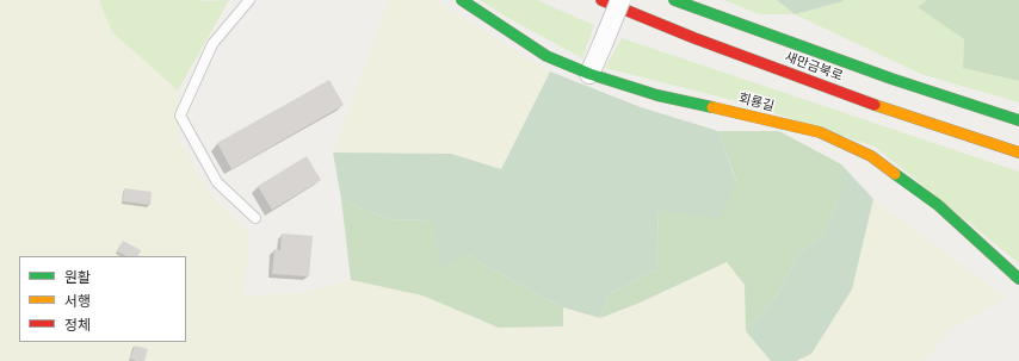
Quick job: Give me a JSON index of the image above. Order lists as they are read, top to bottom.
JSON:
{
  "streets": {
    "main road": ["새만금북로", "회룡길"]
  },
  "legend": ["원활", "서행", "정체"]
}
